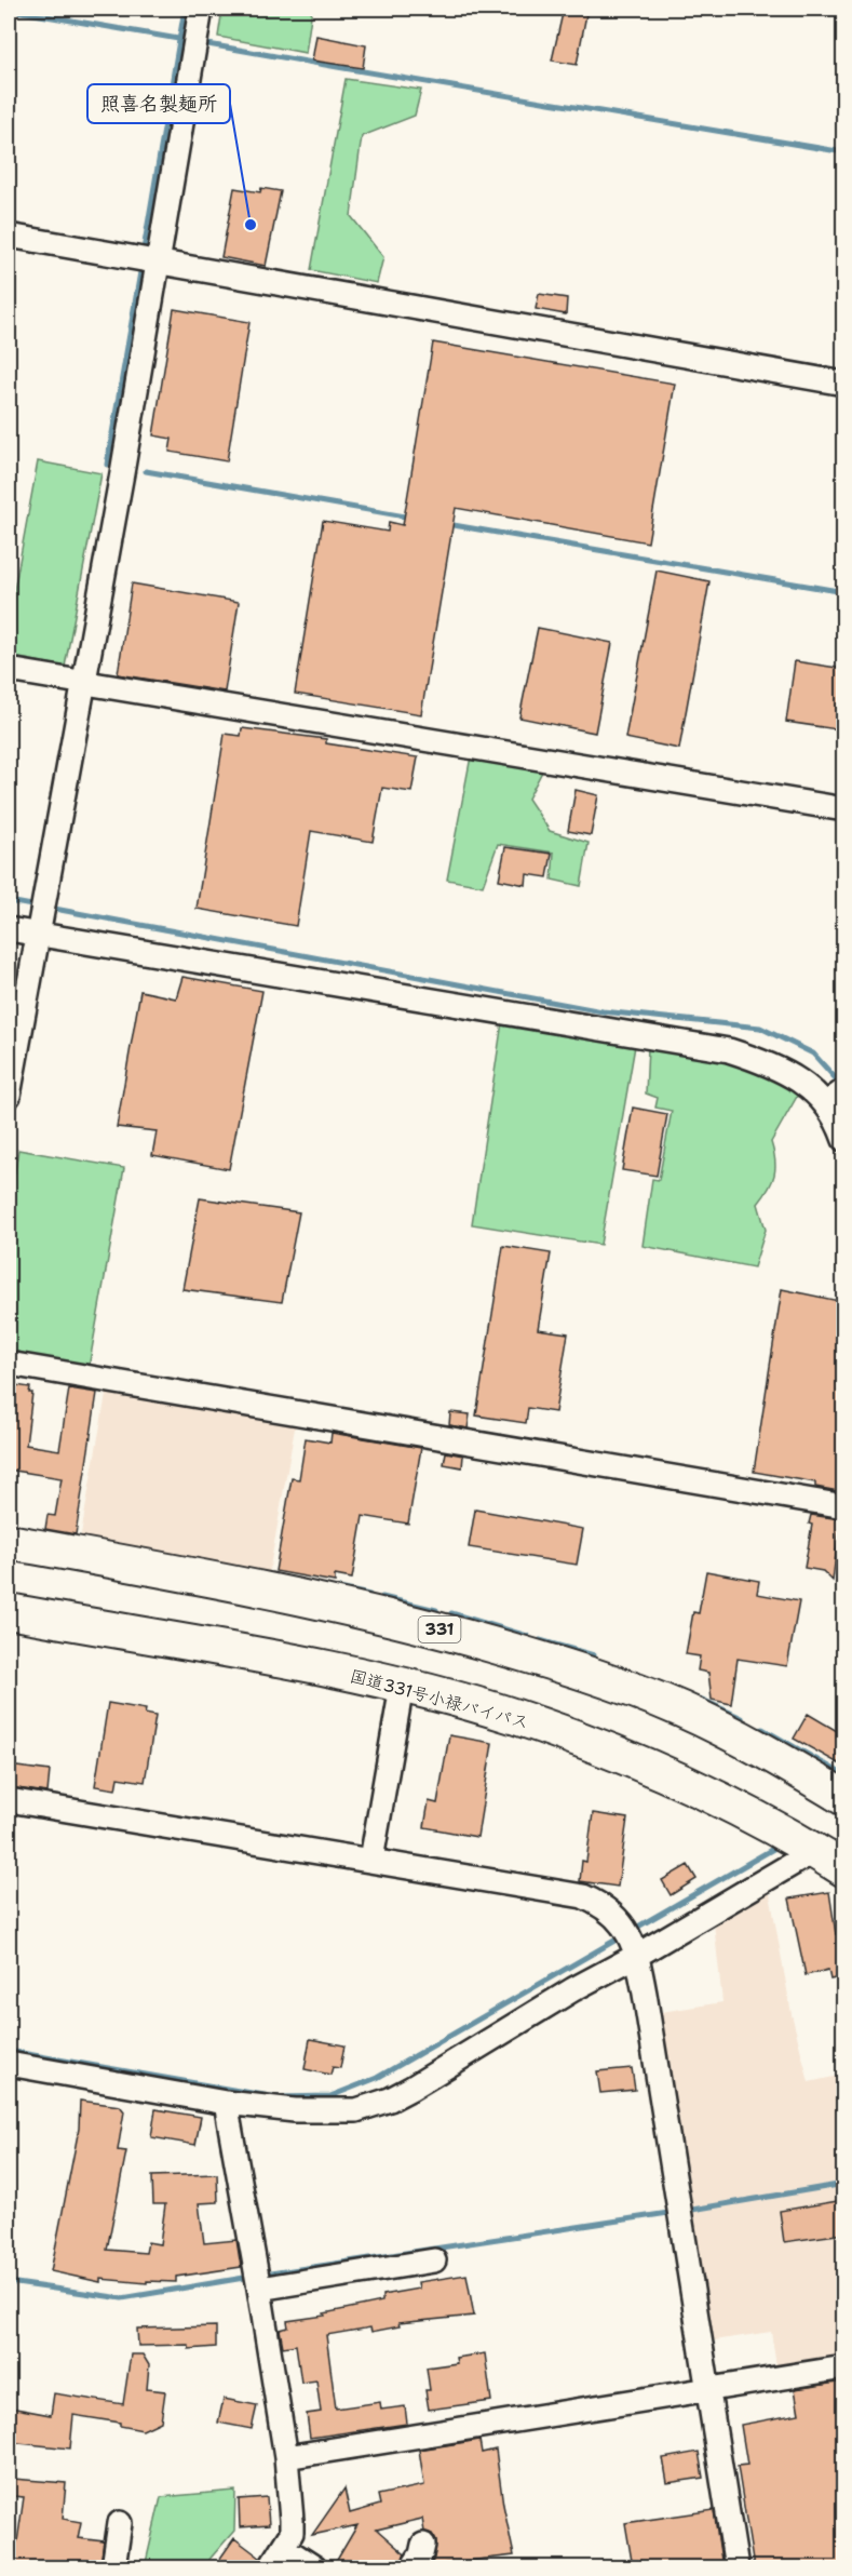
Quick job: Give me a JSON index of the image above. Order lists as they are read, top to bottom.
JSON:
{
  "streets": {
    "highway": ["331", "国道331号小禄バイパス"]
  },
  "places": ["照喜名製麺所"]
}
